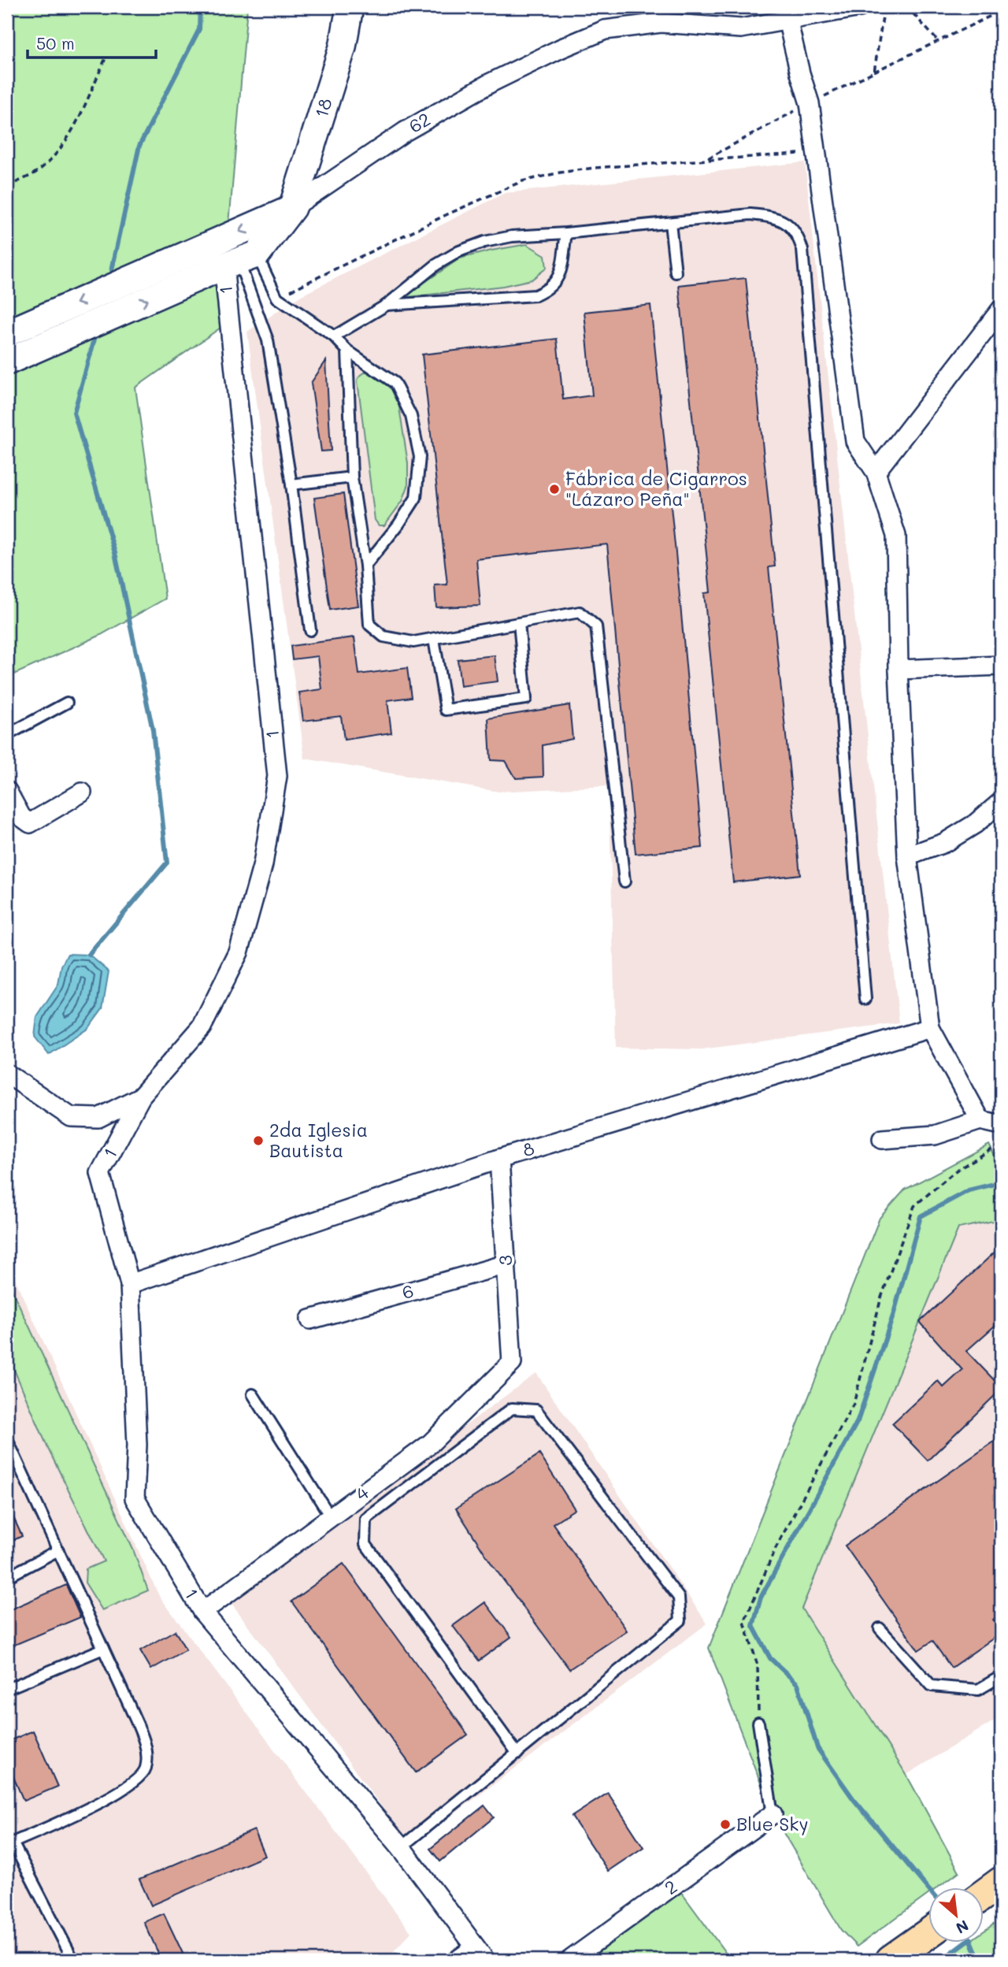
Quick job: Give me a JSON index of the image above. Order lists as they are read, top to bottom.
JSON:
{
  "streets": {
    "street": [
      "18",
      "62",
      "1",
      "8",
      "3",
      "6",
      "4",
      "2"
    ]
  },
  "crossings": [
    ["18", "62"],
    ["18", "1"],
    ["1", "8"],
    ["1", "4"],
    ["8", "3"],
    ["3", "6"],
    ["3", "4"]
  ],
  "places": ["Fábrica de Cigarros \"Lázaro Peña\"", "2da Iglesia Bautista", "Blue Sky"],
  "scale_bar": "50 m",
  "north": "bottom right"
}
